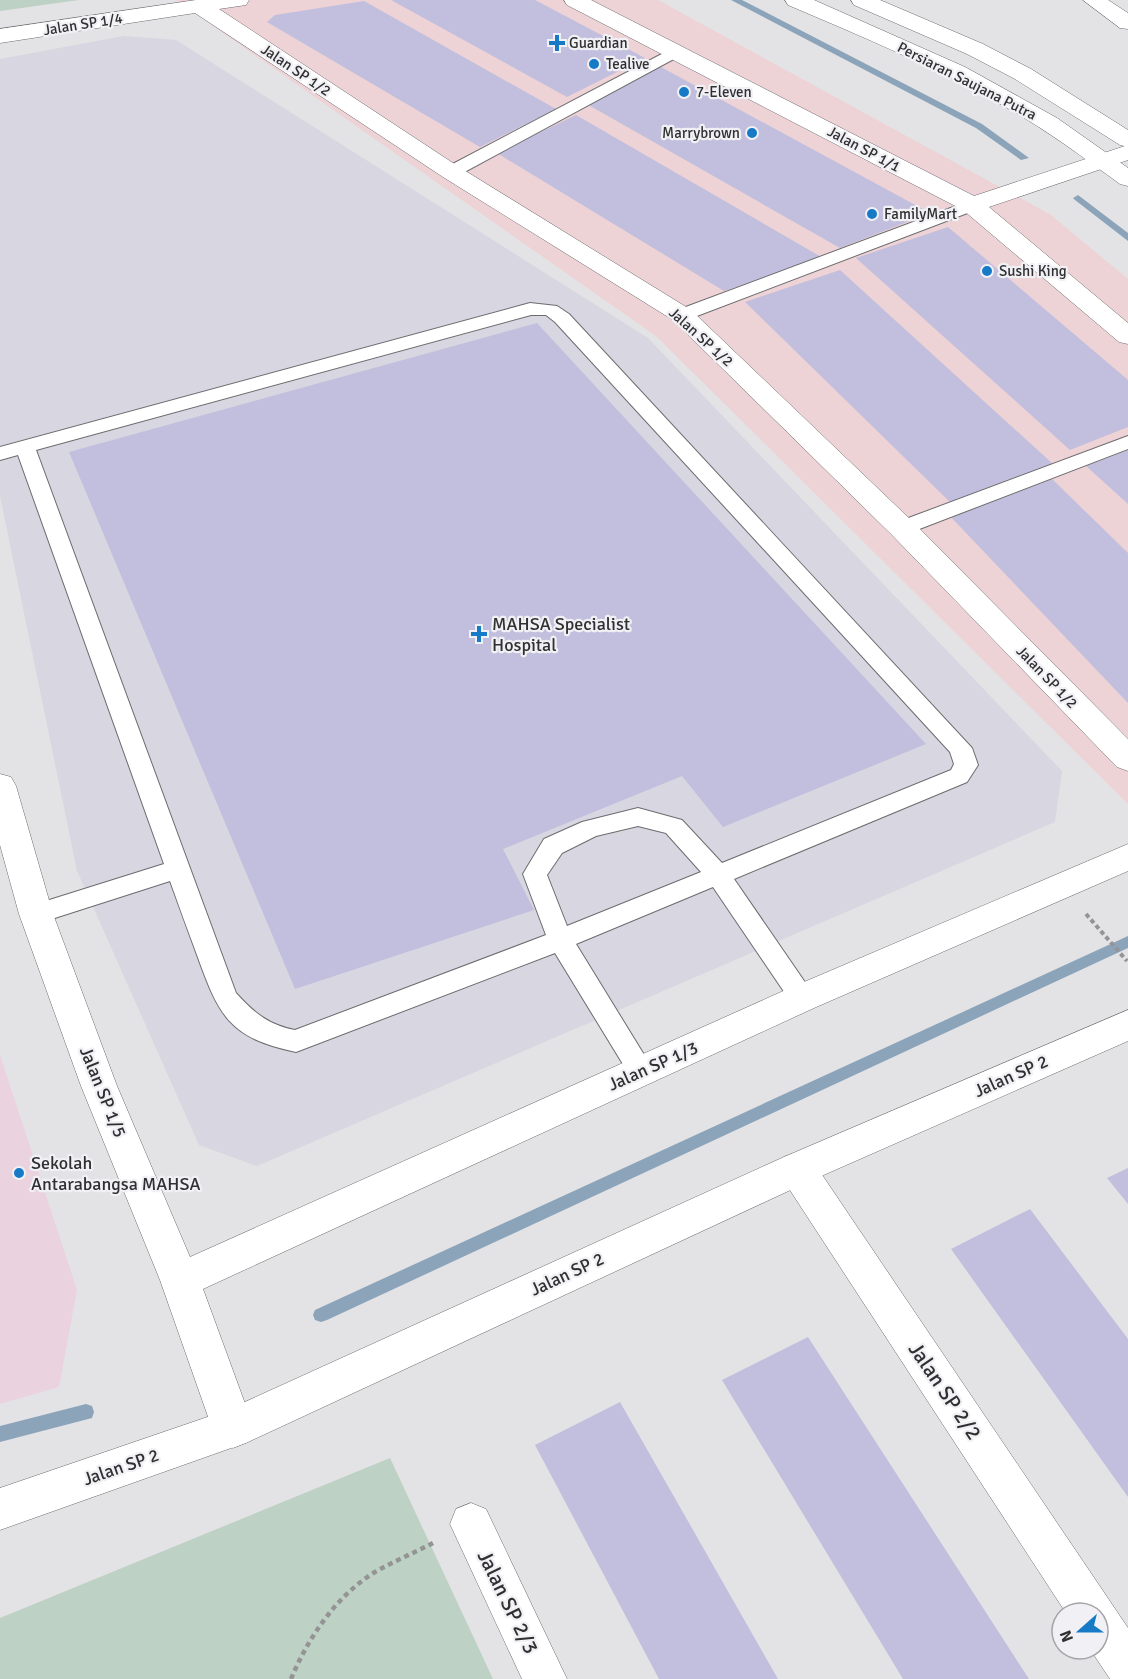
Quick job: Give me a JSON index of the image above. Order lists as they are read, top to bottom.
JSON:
{
  "streets": {
    "street": [
      "Jalan SP 1/4",
      "Jalan SP 1/2",
      "Persiaran Saujana Putra",
      "Jalan SP 1/1",
      "Jalan SP 1/3",
      "Jalan SP 2",
      "Jalan SP 1/5",
      "Jalan SP 2/2",
      "Jalan SP 2/3"
    ]
  },
  "crossings": [
    ["Jalan SP 1/4", "Jalan SP 1/2"],
    ["Jalan SP 1/3", "Jalan SP 1/5"],
    ["Jalan SP 2", "Jalan SP 1/5"],
    ["Jalan SP 2", "Jalan SP 2/2"]
  ],
  "places": {
    "health": ["Guardian", "MAHSA Specialist Hospital"],
    "other": [
      "Tealive",
      "7-Eleven",
      "Marrybrown",
      "FamilyMart",
      "Sushi King",
      "Sekolah Antarabangsa MAHSA"
    ]
  },
  "north": "left"
}
